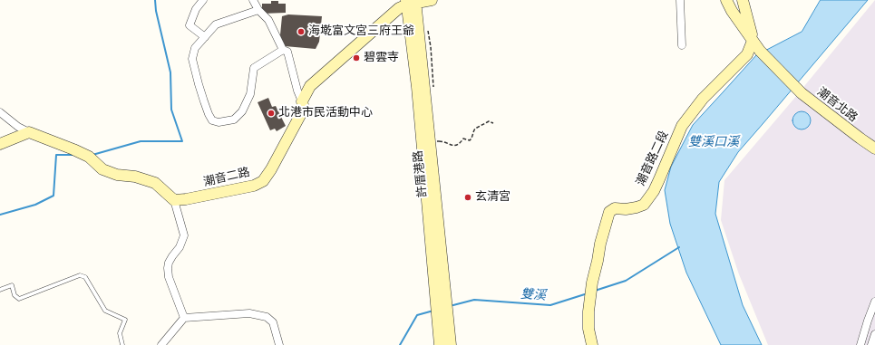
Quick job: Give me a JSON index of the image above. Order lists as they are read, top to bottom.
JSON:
{
  "streets": {
    "street": [
      "潮音北路",
      "潮音路二段",
      "許厝港路",
      "潮音二路"
    ]
  },
  "crossings": [
    ["潮音北路", "潮音路二段"],
    ["許厝港路", "潮音二路"]
  ],
  "water": ["雙溪口溪", "雙溪"],
  "places": [
    "海墘富文宮三府王爺",
    "碧雲寺",
    "北港市民活動中心",
    "玄清宮"
  ]
}
